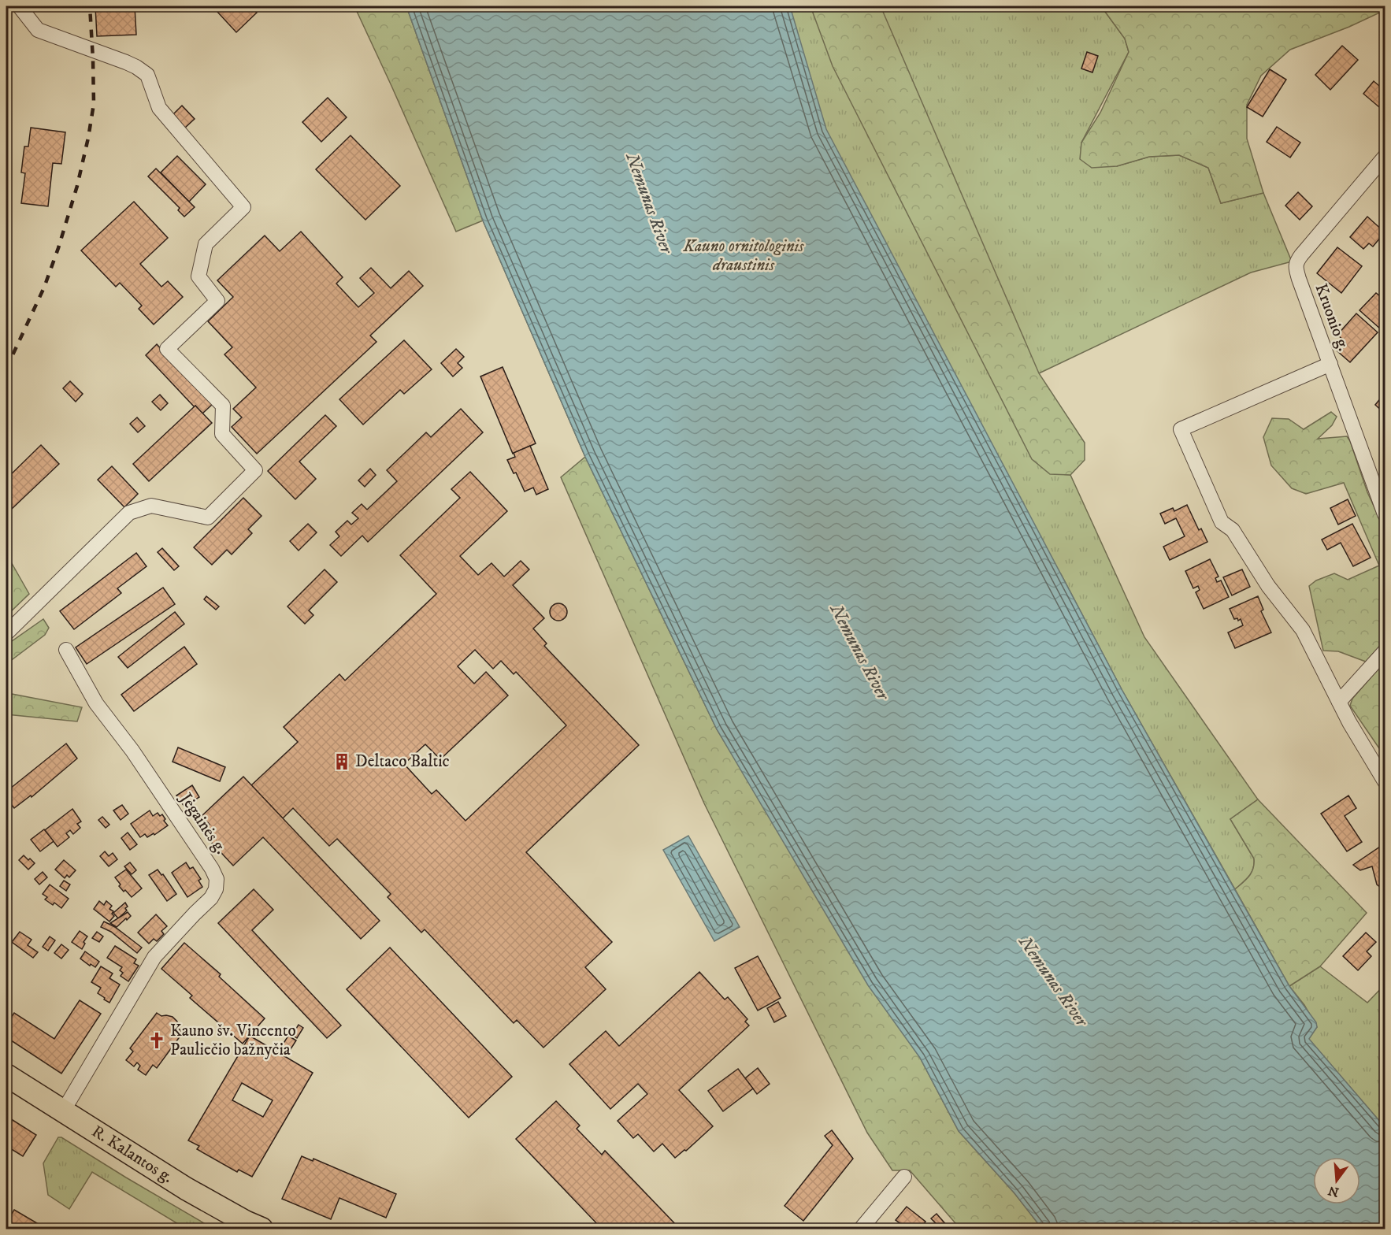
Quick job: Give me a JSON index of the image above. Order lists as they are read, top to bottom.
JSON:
{
  "streets": {
    "main road": ["R. Kalantos g."],
    "street": ["Kruonio g.", "Jėgainės g."]
  },
  "crossings": [
    ["Jėgainės g.", "R. Kalantos g."]
  ],
  "water": ["Nemunas River"],
  "parks": ["Kauno ornitologinis draustinis"],
  "places": {
    "building": ["Deltaco Baltic"],
    "church": ["Kauno šv. Vincento Pauliečio bažnyčia"]
  },
  "north": "bottom"
}
